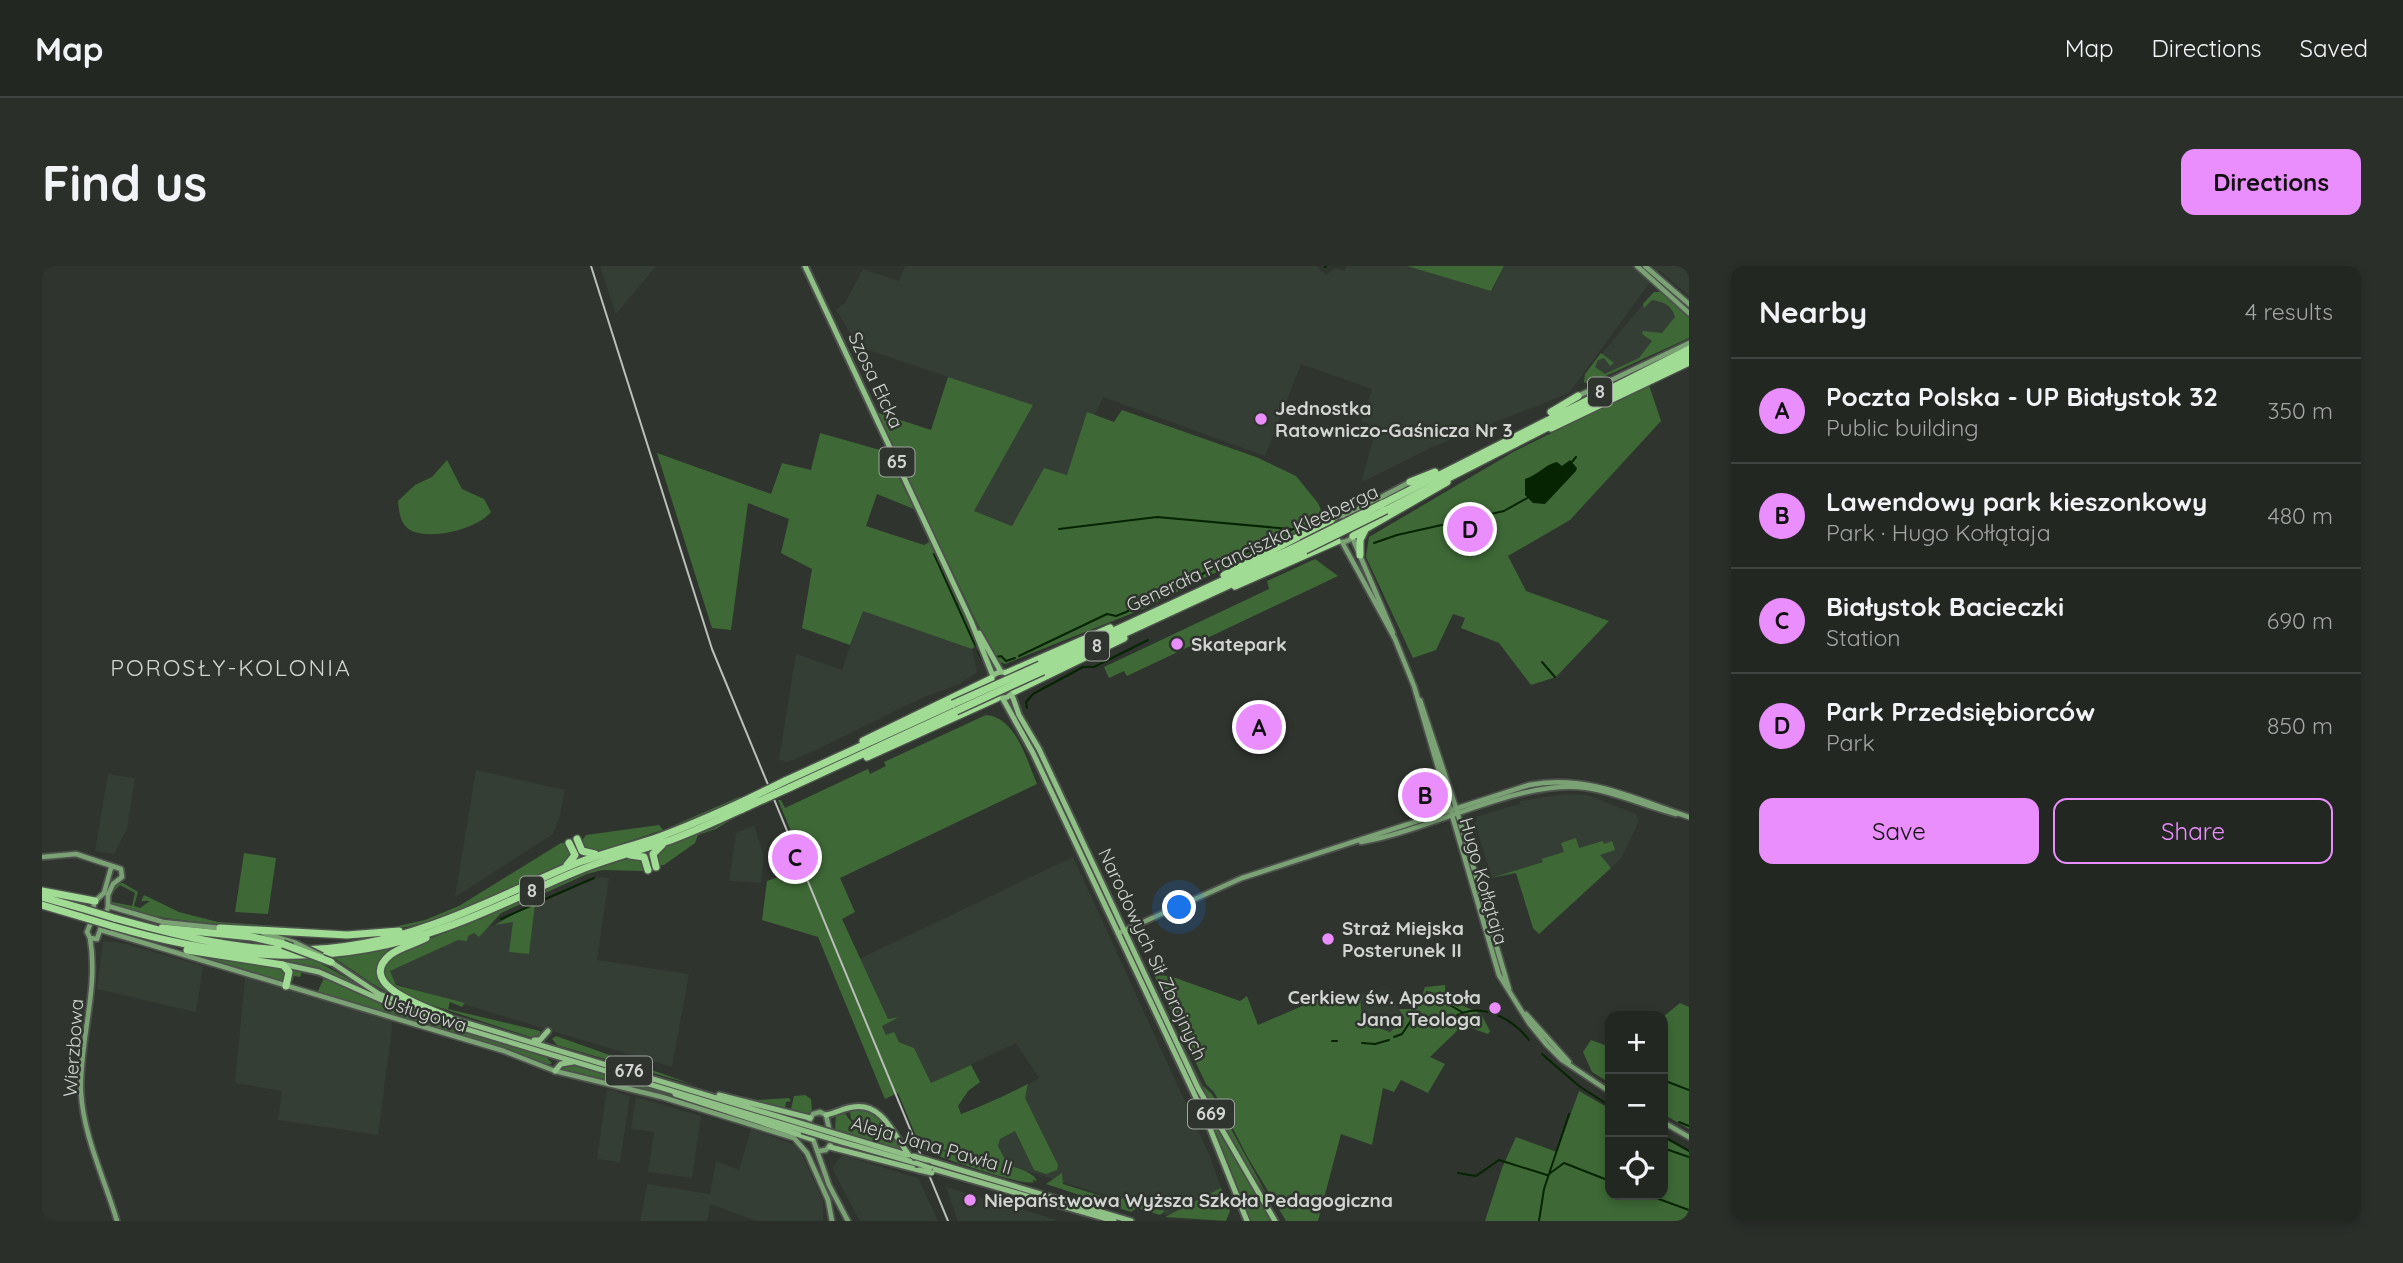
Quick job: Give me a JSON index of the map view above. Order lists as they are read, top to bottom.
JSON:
{
  "streets": {
    "highway": ["8", "Generała Franciszka Kleeberga"],
    "main road": [
      "Szosa Ełcka",
      "65",
      "Narodowych Sił Zbrojnych",
      "676",
      "669",
      "Aleja Jana Pawła II"
    ],
    "street": ["Hugo Kołłątaja", "Usługowa", "Wierzbowa"]
  },
  "crossings": [
    ["Szosa Ełcka", "65"],
    ["Szosa Ełcka", "Narodowych Sił Zbrojnych"],
    ["8", "Generała Franciszka Kleeberga"],
    ["65", "Narodowych Sił Zbrojnych"],
    ["Usługowa", "Wierzbowa"],
    ["676", "Aleja Jana Pawła II"]
  ],
  "districts": ["POROSŁY-KOLONIA"],
  "places": [
    "Jednostka Ratowniczo-Gaśnicza Nr 3",
    "Skatepark",
    "Straż Miejska Posterunek II",
    "Cerkiew św. Apostoła Jana Teologa",
    "Niepaństwowa Wyższa Szkoła Pedagogiczna"
  ],
  "page": {
    "header": "Map",
    "nav": ["Map", "Directions", "Saved"],
    "buttons": [
      "Directions",
      ["Save", "Share"]
    ],
    "title": "Find us",
    "heading": ["Nearby", "4 results"],
    "list": [
      {
        "mark": "A",
        "name": "Poczta Polska - UP Białystok 32",
        "note": "Public building",
        "value": "350 m"
      },
      {
        "mark": "B",
        "name": "Lawendowy park kieszonkowy",
        "note": "Park · Hugo Kołłątaja",
        "value": "480 m"
      },
      {
        "mark": "C",
        "name": "Białystok Bacieczki",
        "note": "Station",
        "value": "690 m"
      },
      {
        "mark": "D",
        "name": "Park Przedsiębiorców",
        "note": "Park",
        "value": "850 m"
      }
    ],
    "pins": [
      "D",
      "A",
      "B",
      "C"
    ],
    "map_buttons": ["+", "−"]
  }
}
